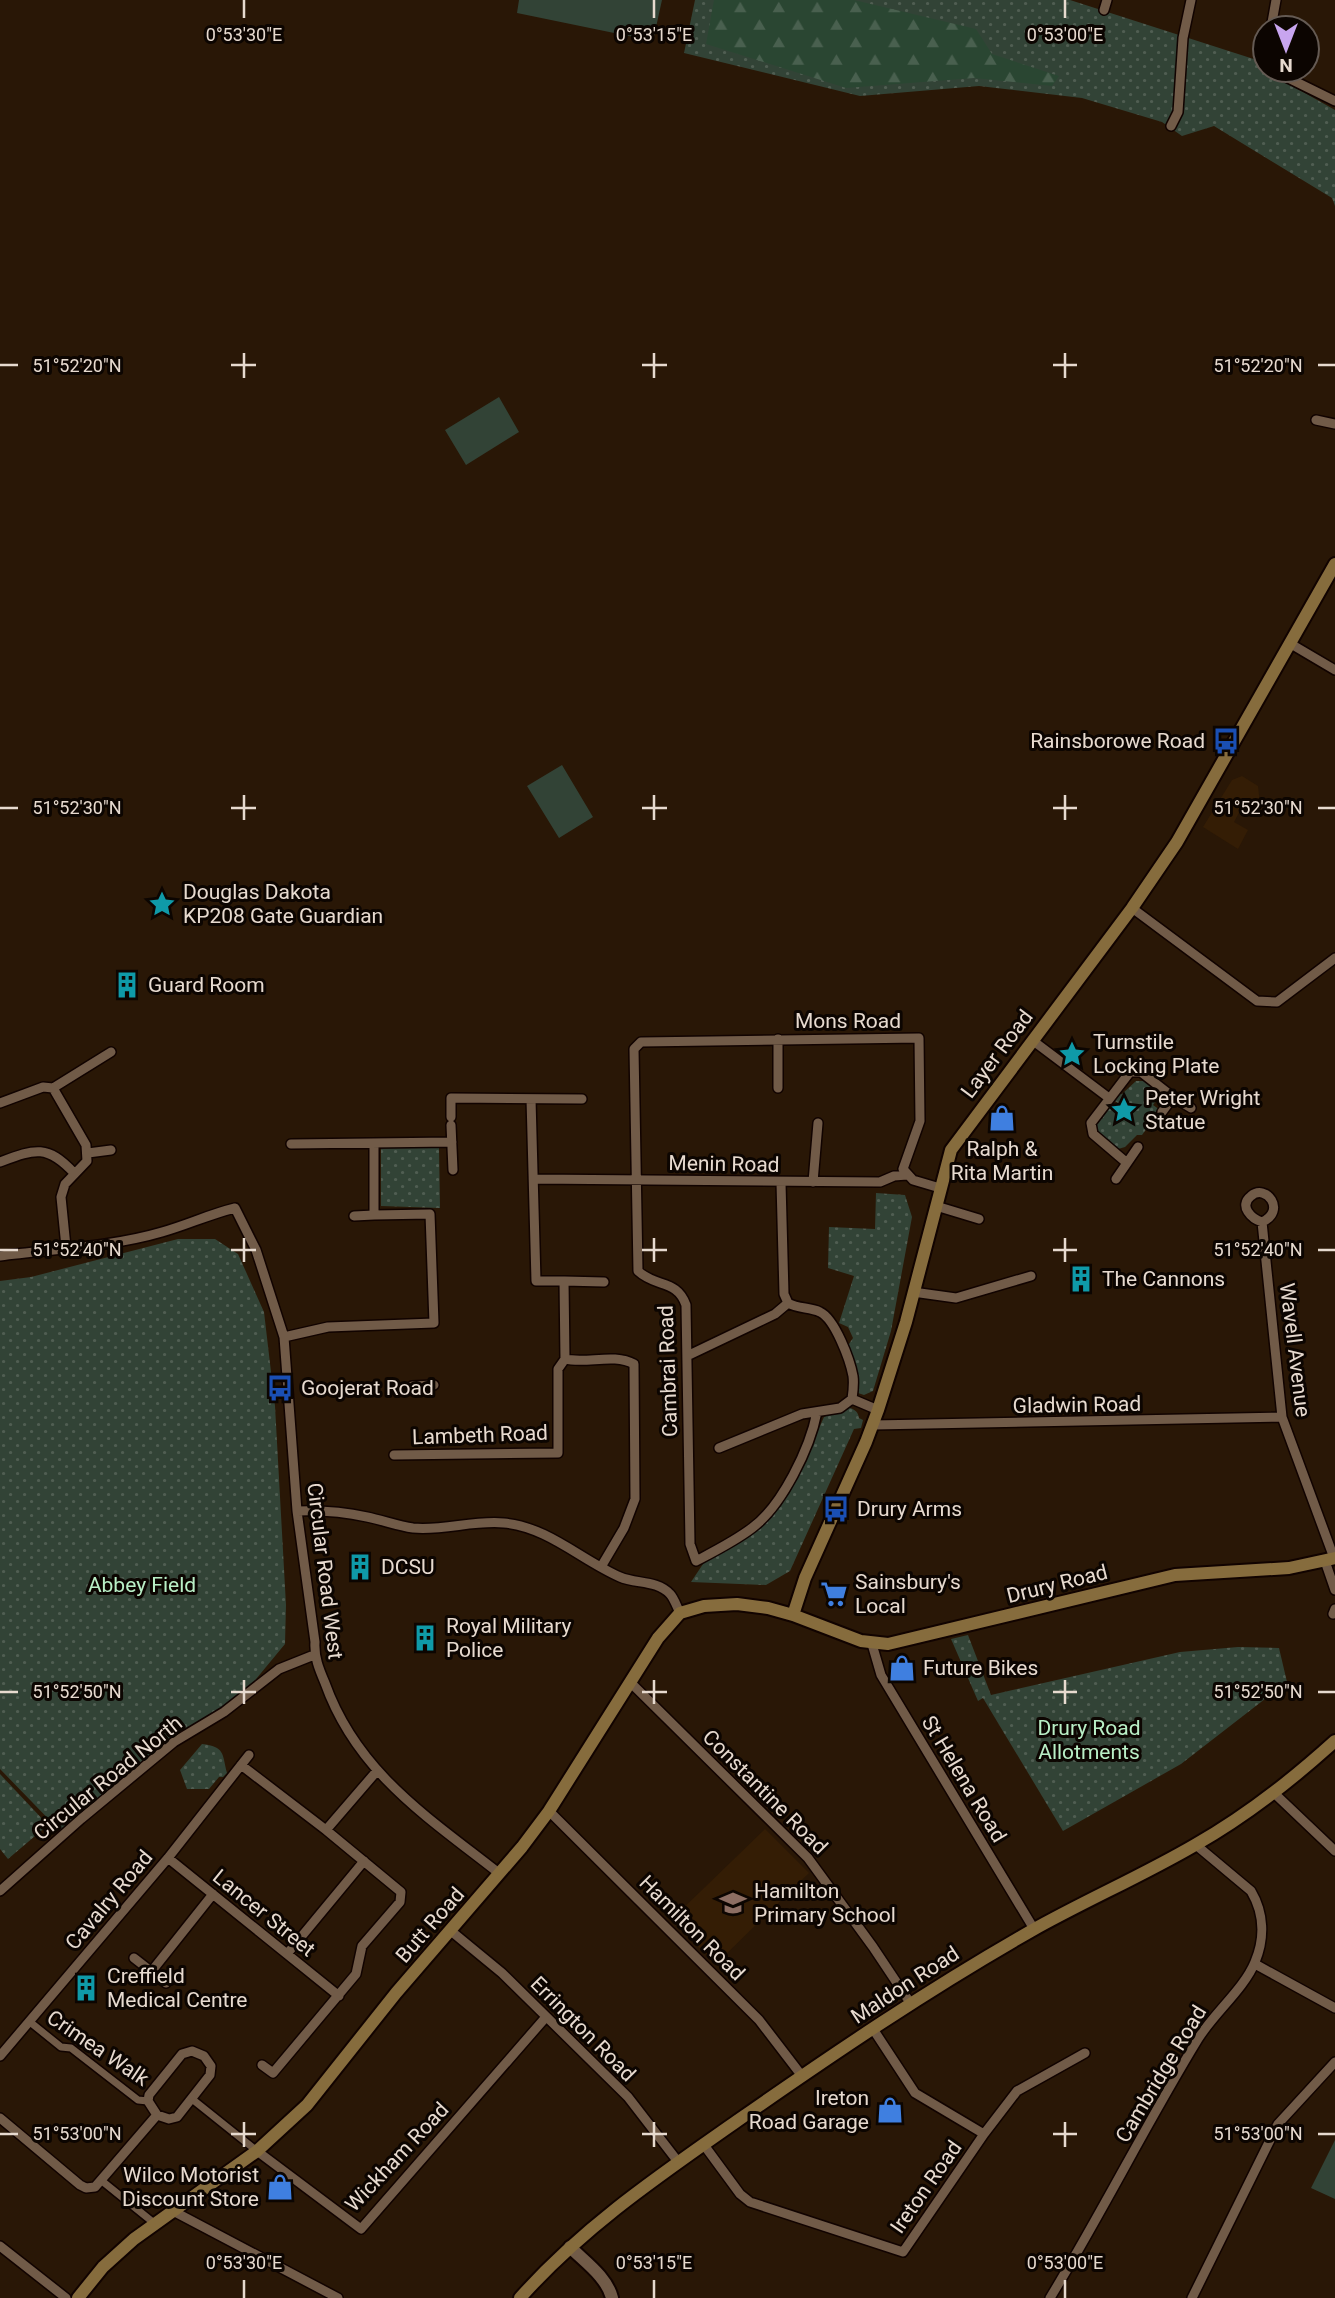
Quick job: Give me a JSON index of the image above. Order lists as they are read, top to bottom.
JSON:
{
  "streets": {
    "main road": [
      "Layer Road",
      "Drury Road",
      "Butt Road",
      "Maldon Road"
    ],
    "street": [
      "Mons Road",
      "Menin Road",
      "Wavell Avenue",
      "Cambrai Road",
      "Gladwin Road",
      "Lambeth Road",
      "Circular Road West",
      "Circular Road North",
      "St Helena Road",
      "Constantine Road",
      "Cavalry Road",
      "Lancer Street",
      "Hamilton Road",
      "Errington Road",
      "Crimea Walk",
      "Cambridge Road",
      "Wickham Road",
      "Ireton Road"
    ]
  },
  "crossings": [
    ["Mons Road", "Menin Road"],
    ["Mons Road", "Cambrai Road"],
    ["Layer Road", "Gladwin Road"],
    ["Layer Road", "Drury Road"],
    ["Menin Road", "Cambrai Road"],
    ["Wavell Avenue", "Gladwin Road"],
    ["Wavell Avenue", "Drury Road"],
    ["Circular Road West", "Circular Road North"],
    ["Circular Road West", "Butt Road"],
    ["Drury Road", "St Helena Road"],
    ["St Helena Road", "Maldon Road"],
    ["Constantine Road", "Butt Road"],
    ["Constantine Road", "Maldon Road"],
    ["Cavalry Road", "Lancer Street"],
    ["Cavalry Road", "Crimea Walk"],
    ["Butt Road", "Hamilton Road"],
    ["Butt Road", "Errington Road"],
    ["Butt Road", "Wickham Road"],
    ["Hamilton Road", "Maldon Road"],
    ["Maldon Road", "Errington Road"],
    ["Maldon Road", "Cambridge Road"],
    ["Maldon Road", "Ireton Road"],
    ["Errington Road", "Wickham Road"]
  ],
  "parks": ["Abbey Field", "Drury Road Allotments"],
  "places": {
    "bus stop": ["Rainsborowe Road", "Goojerat Road", "Drury Arms"],
    "place": ["Douglas Dakota KP208 Gate Guardian", "Turnstile Locking Plate", "Peter Wright Statue"],
    "building": [
      "Guard Room",
      "The Cannons",
      "DCSU",
      "Royal Military Police",
      "Creffield Medical Centre"
    ],
    "shop": [
      "Ralph & Rita Martin",
      "Future Bikes",
      "Ireton Road Garage",
      "Wilco Motorist Discount Store"
    ],
    "supermarket": ["Sainsbury's Local"],
    "school or university": ["Hamilton Primary School"]
  },
  "north": "bottom",
  "coordinates": [
    "0°53'30\"E",
    "0°53'15\"E",
    "0°53'00\"E",
    "51°52'20\"N",
    "51°52'30\"N",
    "51°52'40\"N",
    "51°52'50\"N",
    "51°53'00\"N"
  ]
}
